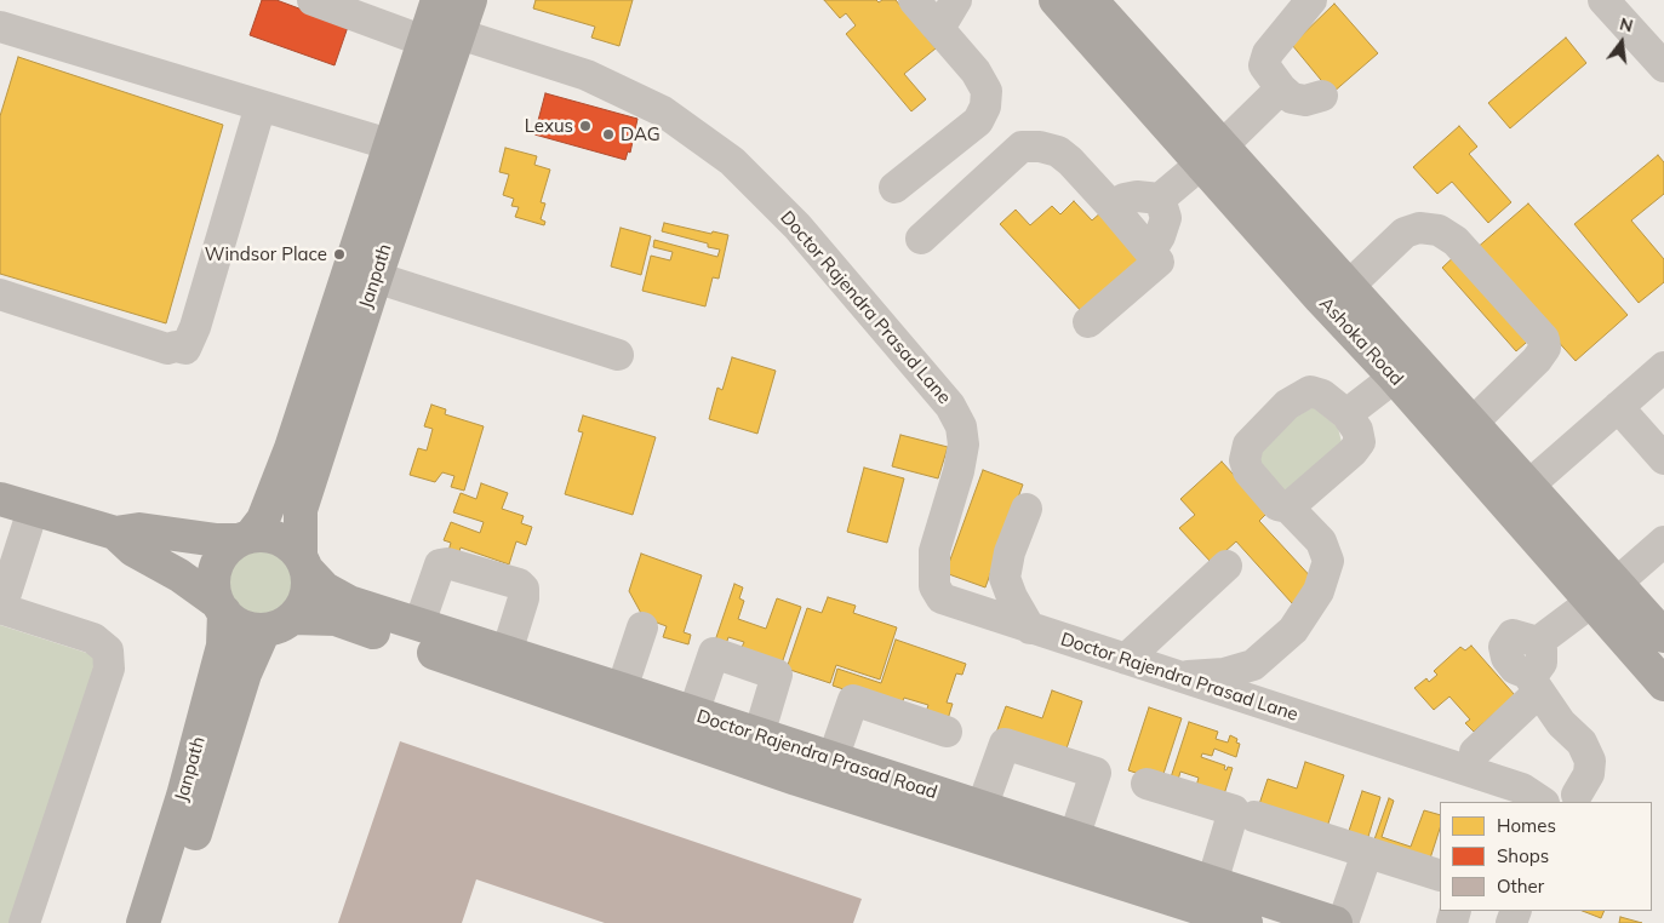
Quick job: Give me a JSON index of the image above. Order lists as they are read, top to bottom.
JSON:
{
  "streets": {
    "main road": ["Janpath", "Ashoka Road", "Doctor Rajendra Prasad Road"],
    "street": ["Doctor Rajendra Prasad Lane"]
  },
  "crossings": [
    ["Janpath", "Doctor Rajendra Prasad Lane"],
    ["Janpath", "Doctor Rajendra Prasad Road"]
  ],
  "places": ["Lexus", "DAG", "Windsor Place"],
  "legend": ["Homes", "Shops", "Other"],
  "north": "top"
}
